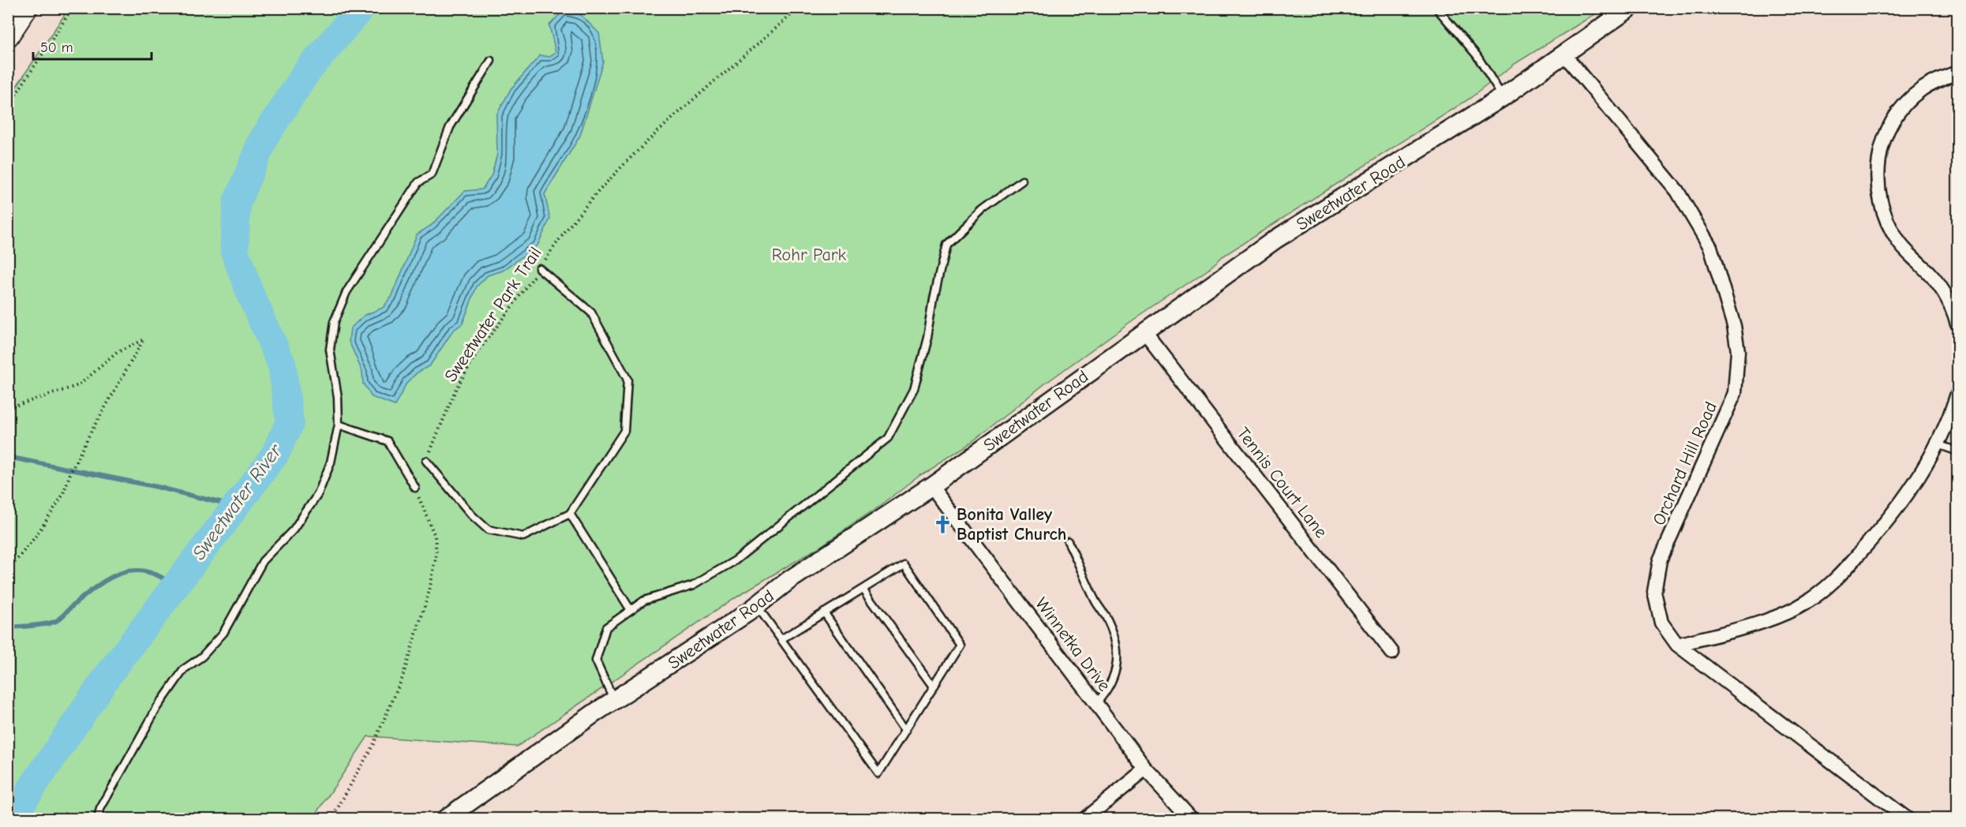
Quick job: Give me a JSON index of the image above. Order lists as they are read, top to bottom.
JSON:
{
  "streets": {
    "main road": ["Sweetwater Road"],
    "street": ["Orchard Hill Road", "Tennis Court Lane", "Winnetka Drive"],
    "path": ["Sweetwater Park Trail"]
  },
  "crossings": [
    ["Sweetwater Road", "Orchard Hill Road"],
    ["Sweetwater Road", "Tennis Court Lane"],
    ["Sweetwater Road", "Winnetka Drive"]
  ],
  "water": ["Sweetwater River"],
  "parks": ["Rohr Park"],
  "places": {
    "church": ["Bonita Valley Baptist Church"]
  },
  "scale_bar": "50 m"
}
